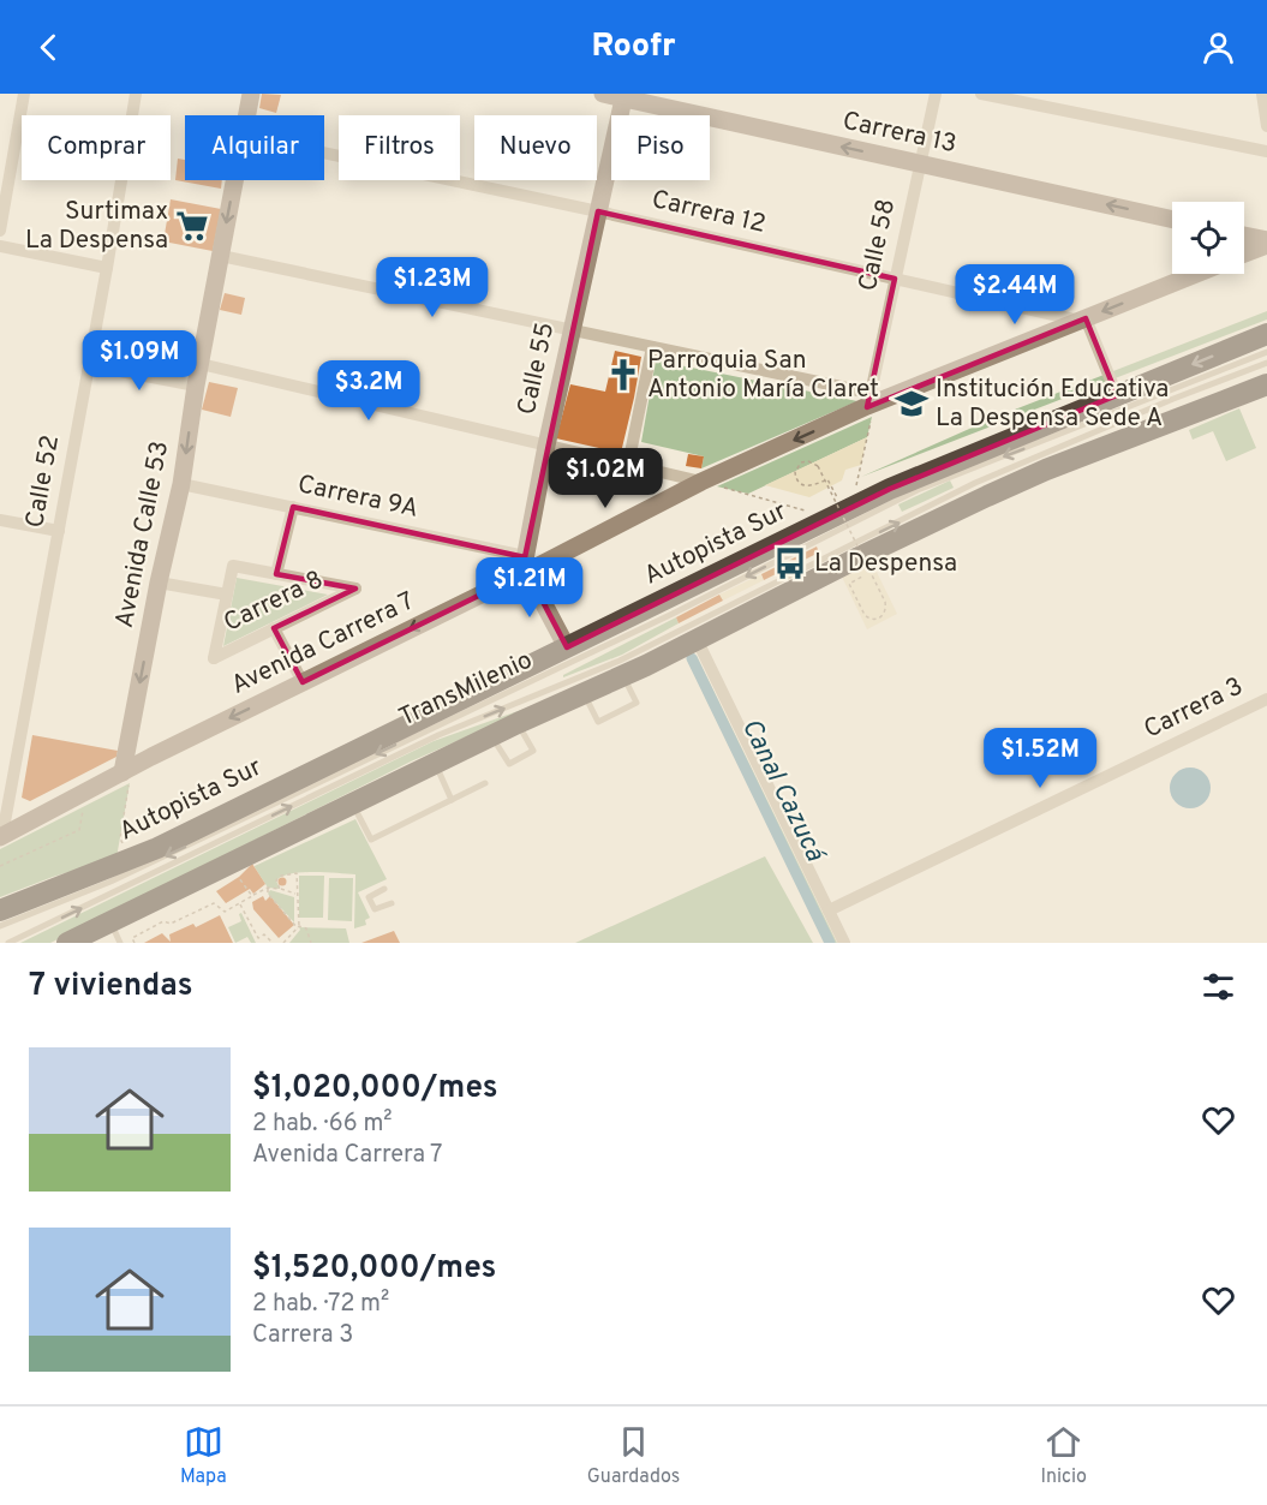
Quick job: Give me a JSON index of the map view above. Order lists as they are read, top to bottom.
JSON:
{
  "streets": {
    "highway": ["Autopista Sur"],
    "street": [
      "Carrera 13",
      "Carrera 12",
      "Calle 58",
      "Calle 55",
      "Calle 52",
      "Carrera 9A",
      "Avenida Calle 53",
      "Carrera 8",
      "Avenida Carrera 7",
      "Carrera 3"
    ],
    "lane": ["TransMilenio"]
  },
  "crossings": [
    ["Carrera 13", "Calle 58"],
    ["Carrera 13", "Calle 55"],
    ["Carrera 12", "Calle 58"],
    ["Carrera 12", "Calle 55"],
    ["Carrera 12", "Avenida Carrera 7"],
    ["Calle 58", "Avenida Carrera 7"],
    ["Calle 55", "Carrera 9A"],
    ["Calle 55", "Avenida Carrera 7"],
    ["Calle 52", "Avenida Carrera 7"],
    ["Carrera 9A", "Avenida Calle 53"],
    ["Carrera 9A", "Avenida Carrera 7"],
    ["Avenida Calle 53", "Avenida Carrera 7"]
  ],
  "one_way": ["Avenida Calle 53", "Avenida Carrera 7"],
  "water": ["Canal Cazucá"],
  "places": {
    "supermarket": ["Surtimax La Despensa"],
    "church": ["Parroquia San Antonio María Claret"],
    "school or university": ["Institución Educativa La Despensa Sede A"],
    "bus stop": ["La Despensa"]
  },
  "page": {
    "header": "Roofr",
    "chip": [
      "Comprar",
      "Alquilar",
      "Filtros",
      "Nuevo",
      "Piso"
    ],
    "price": [
      "$1.23M",
      "$2.44M",
      "$1.09M",
      "$3.2M",
      "$1.02M",
      "$1.21M",
      "$1.52M"
    ],
    "heading": "7 viviendas",
    "list": [
      {
        "name": "$1,020,000/mes",
        "note": "2 hab. · 66 m² · Avenida Carrera 7"
      },
      {
        "name": "$1,520,000/mes",
        "note": "2 hab. · 72 m² · Carrera 3"
      }
    ],
    "tabs": ["Mapa", "Guardados", "Inicio"]
  }
}
